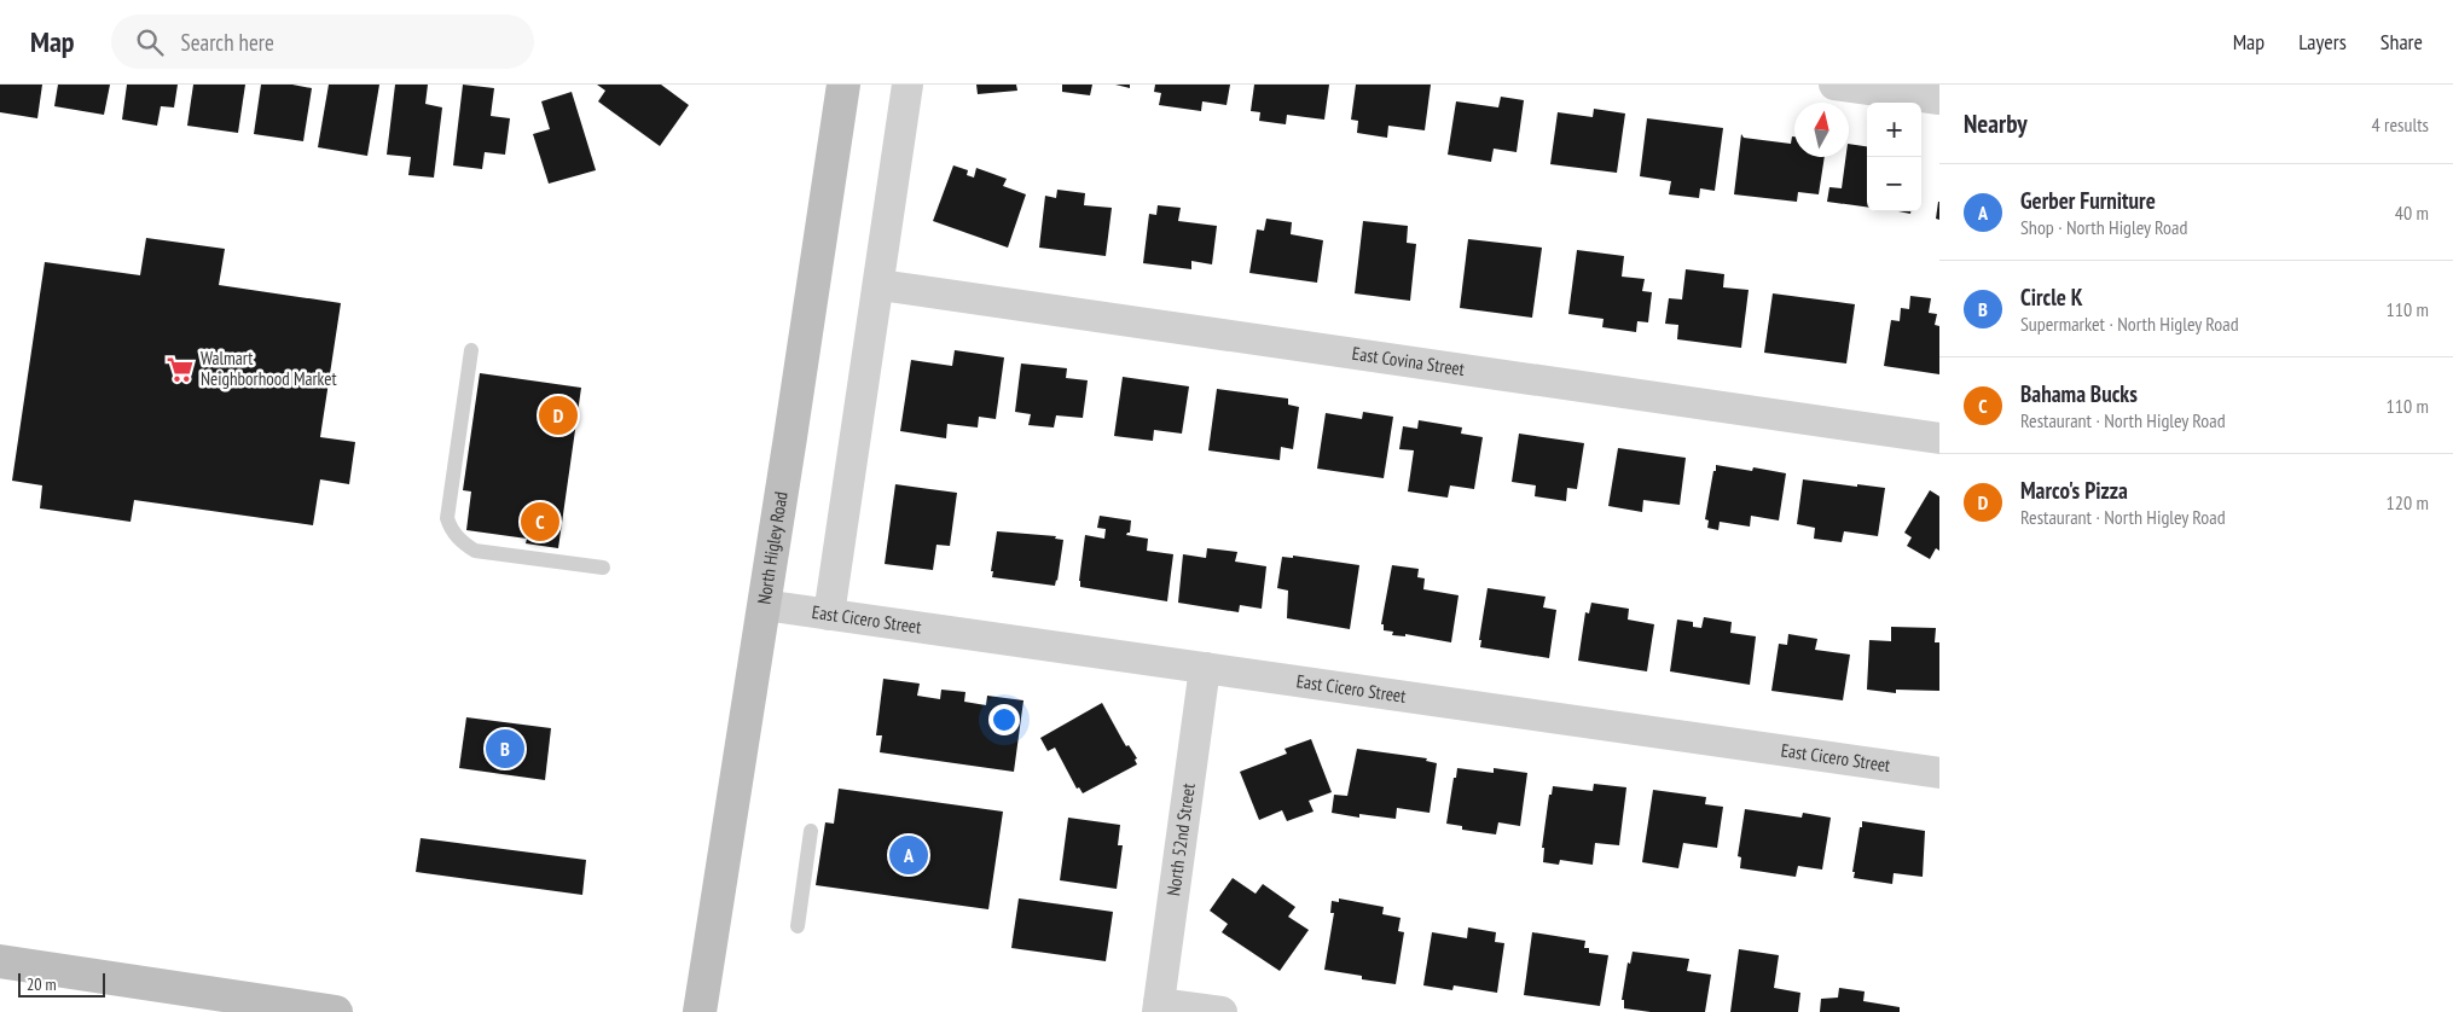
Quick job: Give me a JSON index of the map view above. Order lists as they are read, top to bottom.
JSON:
{
  "streets": {
    "main road": ["North Higley Road"],
    "street": ["East Covina Street", "East Cicero Street", "North 52nd Street"]
  },
  "crossings": [
    ["North Higley Road", "East Cicero Street"],
    ["East Cicero Street", "North 52nd Street"]
  ],
  "places": {
    "supermarket": ["Walmart Neighborhood Market"]
  },
  "scale_bar": "20 m",
  "north": "top",
  "page": {
    "header": "Map",
    "search": "Search here",
    "nav": ["Map", "Layers", "Share"],
    "heading": ["Nearby", "4 results"],
    "map_buttons": ["+", "−"],
    "list": [
      {
        "mark": "A",
        "name": "Gerber Furniture",
        "note": "Shop · North Higley Road",
        "value": "40 m"
      },
      {
        "mark": "B",
        "name": "Circle K",
        "note": "Supermarket · North Higley Road",
        "value": "110 m"
      },
      {
        "mark": "C",
        "name": "Bahama Bucks",
        "note": "Restaurant · North Higley Road",
        "value": "110 m"
      },
      {
        "mark": "D",
        "name": "Marco's Pizza",
        "note": "Restaurant · North Higley Road",
        "value": "120 m"
      }
    ],
    "pins": [
      "D",
      "C",
      "B",
      "A"
    ],
    "scale": "20 m"
  }
}
